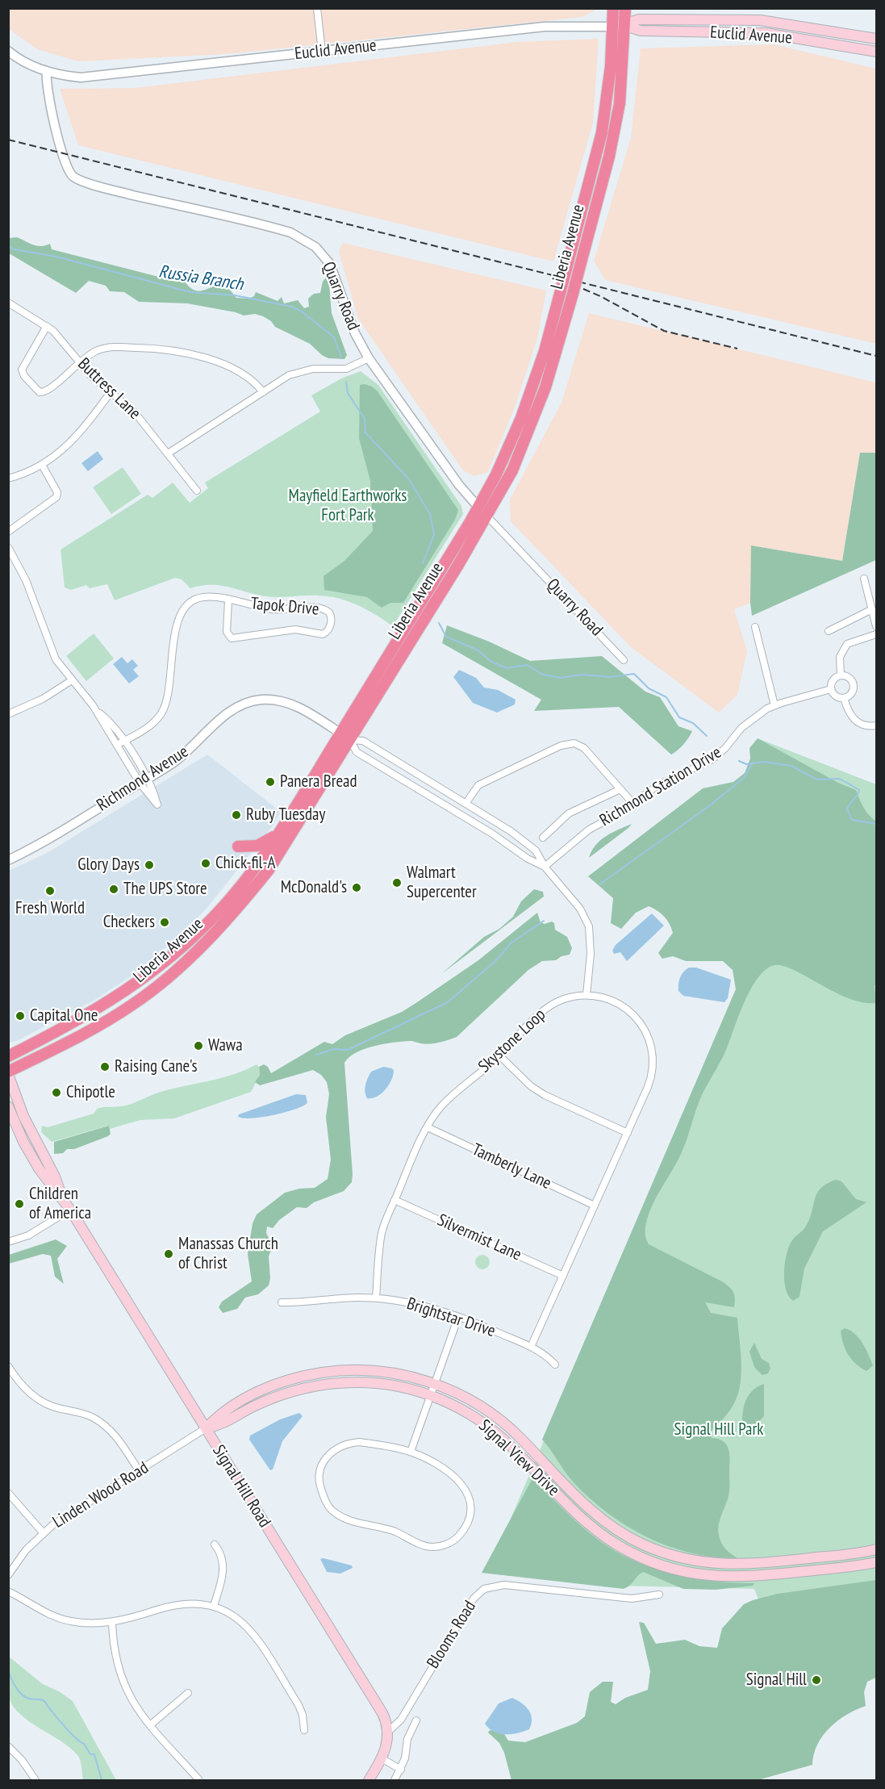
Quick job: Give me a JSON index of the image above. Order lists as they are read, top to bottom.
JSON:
{
  "streets": {
    "highway": ["Liberia Avenue"],
    "main road": ["Euclid Avenue", "Signal View Drive", "Signal Hill Road"],
    "street": [
      "Quarry Road",
      "Buttress Lane",
      "Tapok Drive",
      "Richmond Avenue",
      "Richmond Station Drive",
      "Skystone Loop",
      "Tamberly Lane",
      "Silvermist Lane",
      "Brightstar Drive",
      "Linden Wood Road",
      "Blooms Road"
    ]
  },
  "crossings": [
    ["Euclid Avenue", "Liberia Avenue"],
    ["Euclid Avenue", "Quarry Road"],
    ["Liberia Avenue", "Quarry Road"],
    ["Liberia Avenue", "Richmond Avenue"],
    ["Liberia Avenue", "Signal Hill Road"],
    ["Richmond Avenue", "Richmond Station Drive"],
    ["Richmond Avenue", "Skystone Loop"],
    ["Skystone Loop", "Tamberly Lane"],
    ["Skystone Loop", "Silvermist Lane"],
    ["Skystone Loop", "Brightstar Drive"],
    ["Signal View Drive", "Signal Hill Road"],
    ["Signal View Drive", "Linden Wood Road"],
    ["Signal Hill Road", "Linden Wood Road"],
    ["Signal Hill Road", "Blooms Road"]
  ],
  "water": ["Russia Branch"],
  "parks": ["Mayfield Earthworks Fort Park", "Signal Hill Park"],
  "places": [
    "Panera Bread",
    "Ruby Tuesday",
    "Chick-fil-A",
    "Glory Days",
    "Walmart Supercenter",
    "McDonald's",
    "The UPS Store",
    "Fresh World",
    "Checkers",
    "Capital One",
    "Wawa",
    "Raising Cane's",
    "Chipotle",
    "Children of America",
    "Manassas Church of Christ",
    "Signal Hill"
  ]
}
